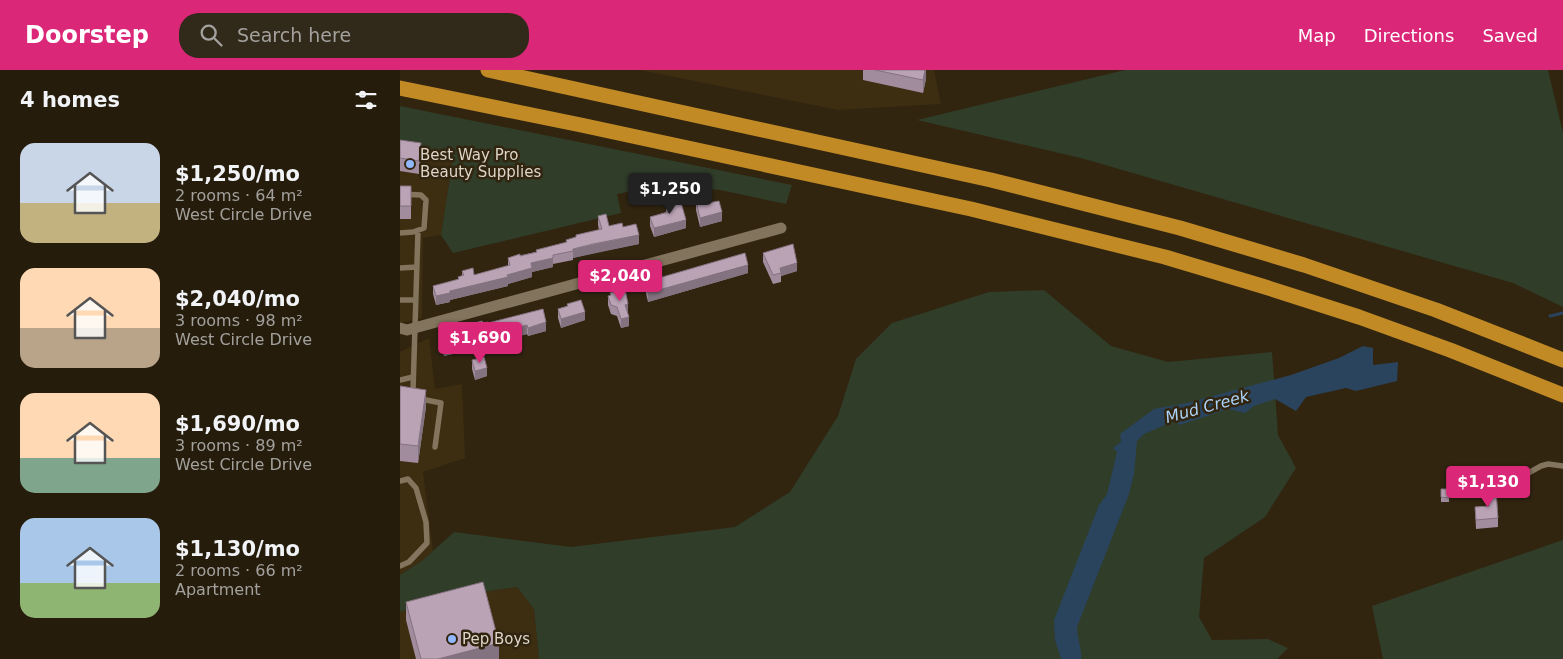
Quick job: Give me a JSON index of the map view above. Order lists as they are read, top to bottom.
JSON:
{
  "water": ["Mud Creek"],
  "places": ["Best Way Pro Beauty Supplies", "Pep Boys"],
  "page": {
    "header": "Doorstep",
    "search": "Search here",
    "nav": ["Map", "Directions", "Saved"],
    "heading": "4 homes",
    "list": [
      {
        "name": "$1,250/mo",
        "note": "2 rooms · 64 m² · West Circle Drive"
      },
      {
        "name": "$2,040/mo",
        "note": "3 rooms · 98 m² · West Circle Drive"
      },
      {
        "name": "$1,690/mo",
        "note": "3 rooms · 89 m² · West Circle Drive"
      },
      {
        "name": "$1,130/mo",
        "note": "2 rooms · 66 m² · Apartment"
      }
    ],
    "price": [
      "$1,250",
      "$2,040",
      "$1,690",
      "$1,130"
    ]
  }
}
